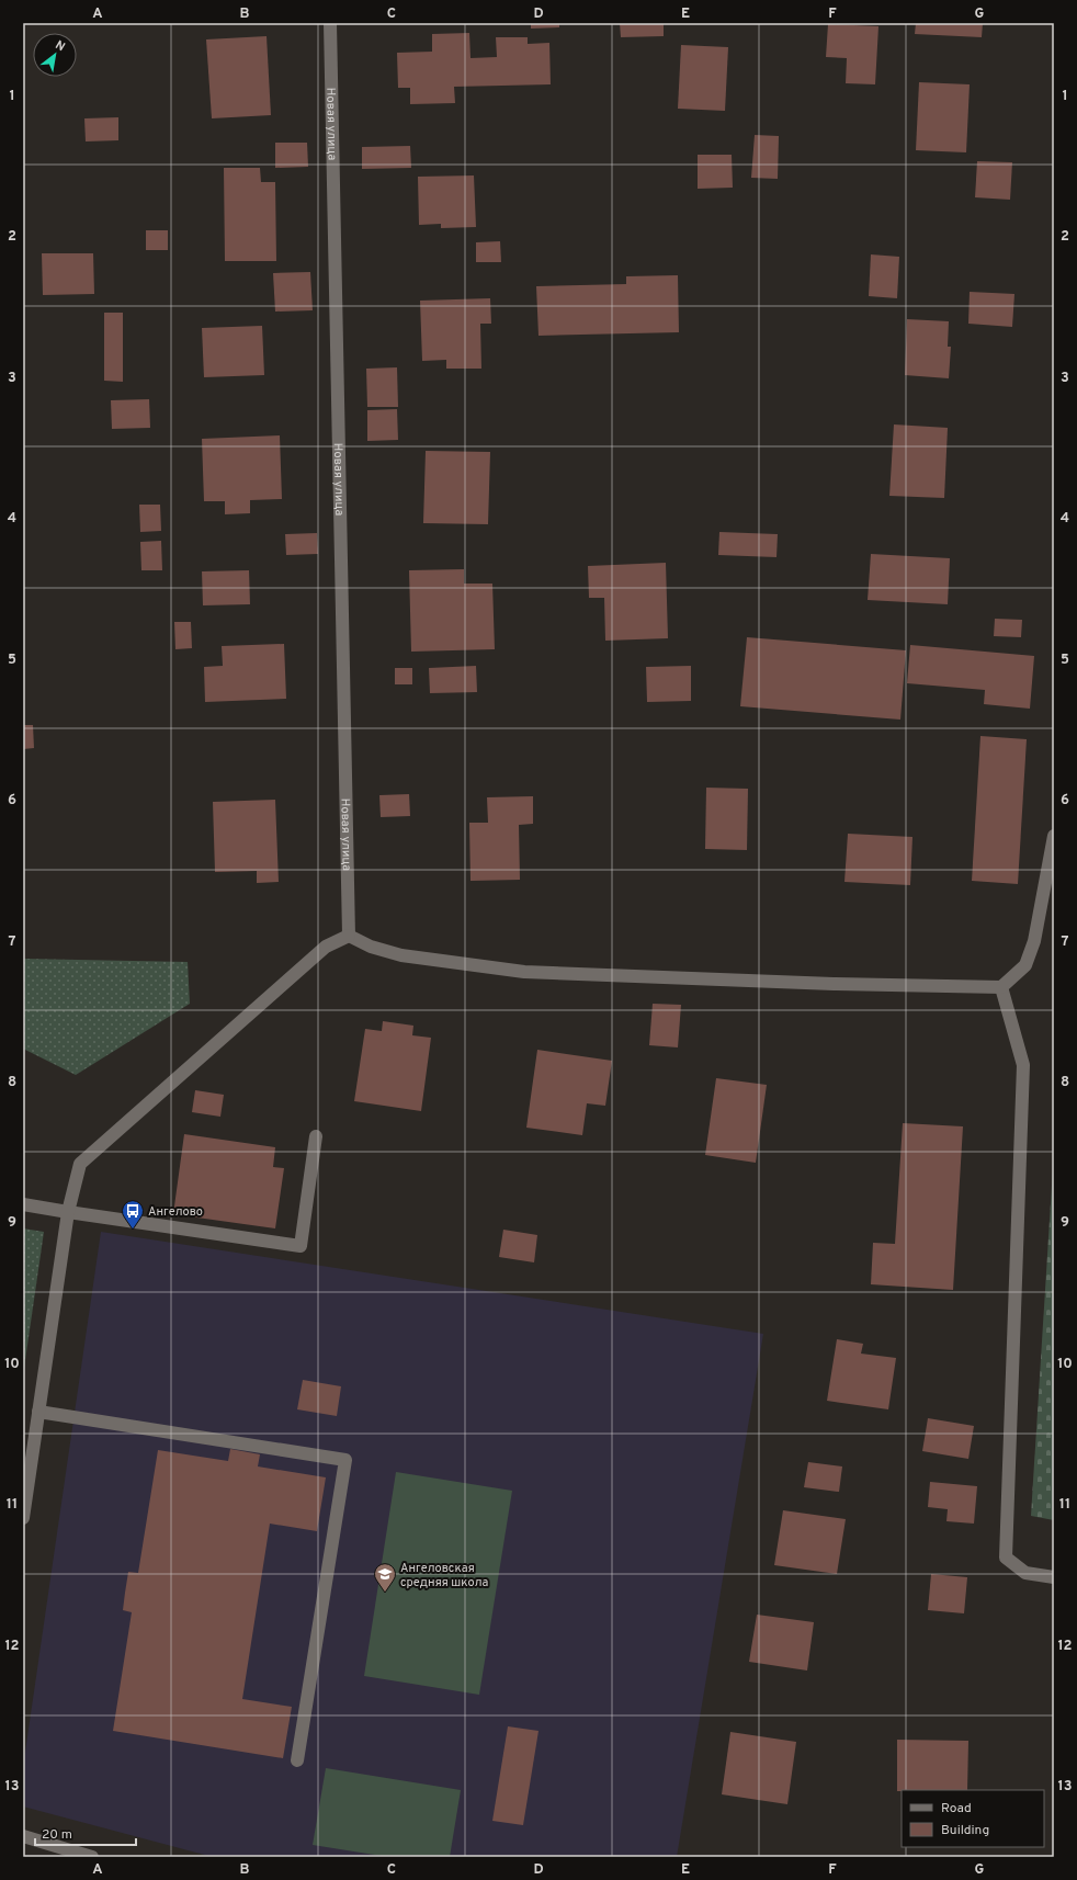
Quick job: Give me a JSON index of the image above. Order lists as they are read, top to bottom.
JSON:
{
  "streets": {
    "street": ["Новая улица"]
  },
  "places": {
    "bus stop": ["Ангелово"],
    "school or university": ["Ангеловская средняя школа"]
  },
  "legend": ["Road", "Building"],
  "scale_bar": "20 m",
  "north": "top right",
  "grid": {
    "columns": [
      "A",
      "B",
      "C",
      "D",
      "E",
      "F",
      "G"
    ],
    "rows": [
      "1",
      "2",
      "3",
      "4",
      "5",
      "6",
      "7",
      "8",
      "9",
      "10",
      "11",
      "12",
      "13"
    ]
  }
}
